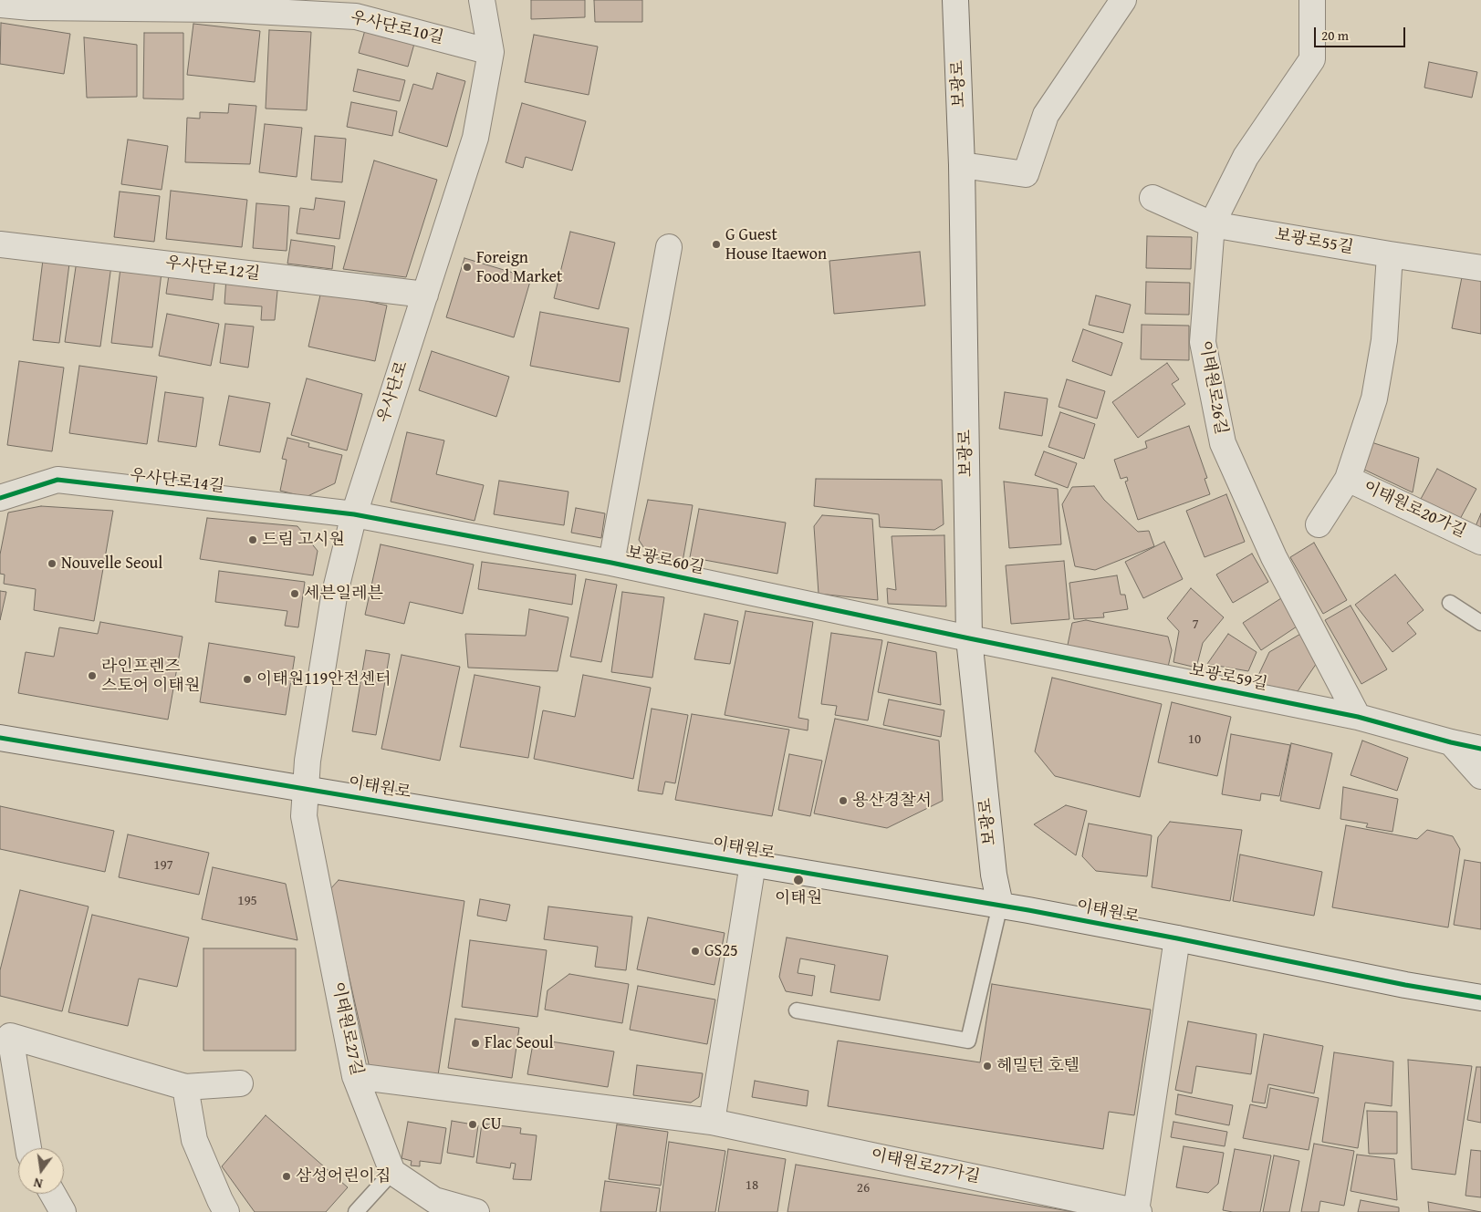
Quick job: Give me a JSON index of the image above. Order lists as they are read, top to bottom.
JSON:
{
  "streets": {
    "street": [
      "우사단로10길",
      "보광로",
      "보광로55길",
      "우사단로12길",
      "이태원로26길",
      "우사단로",
      "우사단로14길",
      "이태원로20가길",
      "보광로60길",
      "보광로59길",
      "이태원로",
      "이태원로27길",
      "이태원로27가길"
    ]
  },
  "crossings": [
    ["우사단로10길", "우사단로"],
    ["보광로", "보광로60길"],
    ["보광로", "보광로59길"],
    ["보광로", "이태원로"],
    ["보광로55길", "이태원로26길"],
    ["우사단로12길", "우사단로"],
    ["이태원로26길", "보광로59길"],
    ["우사단로", "우사단로14길"],
    ["우사단로", "보광로60길"],
    ["우사단로", "이태원로"],
    ["우사단로", "이태원로27길"],
    ["우사단로14길", "보광로60길"],
    ["보광로60길", "보광로59길"],
    ["이태원로", "이태원로27길"],
    ["이태원로", "이태원로27가길"]
  ],
  "places": [
    "G Guest House Itaewon",
    "Foreign Food Market",
    "드림 고시원",
    "Nouvelle Seoul",
    "세븐일레븐",
    "라인프렌즈 스토어 이태원",
    "이태원119안전센터",
    "용산경찰서",
    "이태원",
    "GS25",
    "Flac Seoul",
    "헤밀턴 호텔",
    "CU",
    "삼성어린이집"
  ],
  "house_numbers": [
    "7",
    "10",
    "197",
    "195",
    "18",
    "26"
  ],
  "scale_bar": "20 m",
  "north": "bottom"
}
